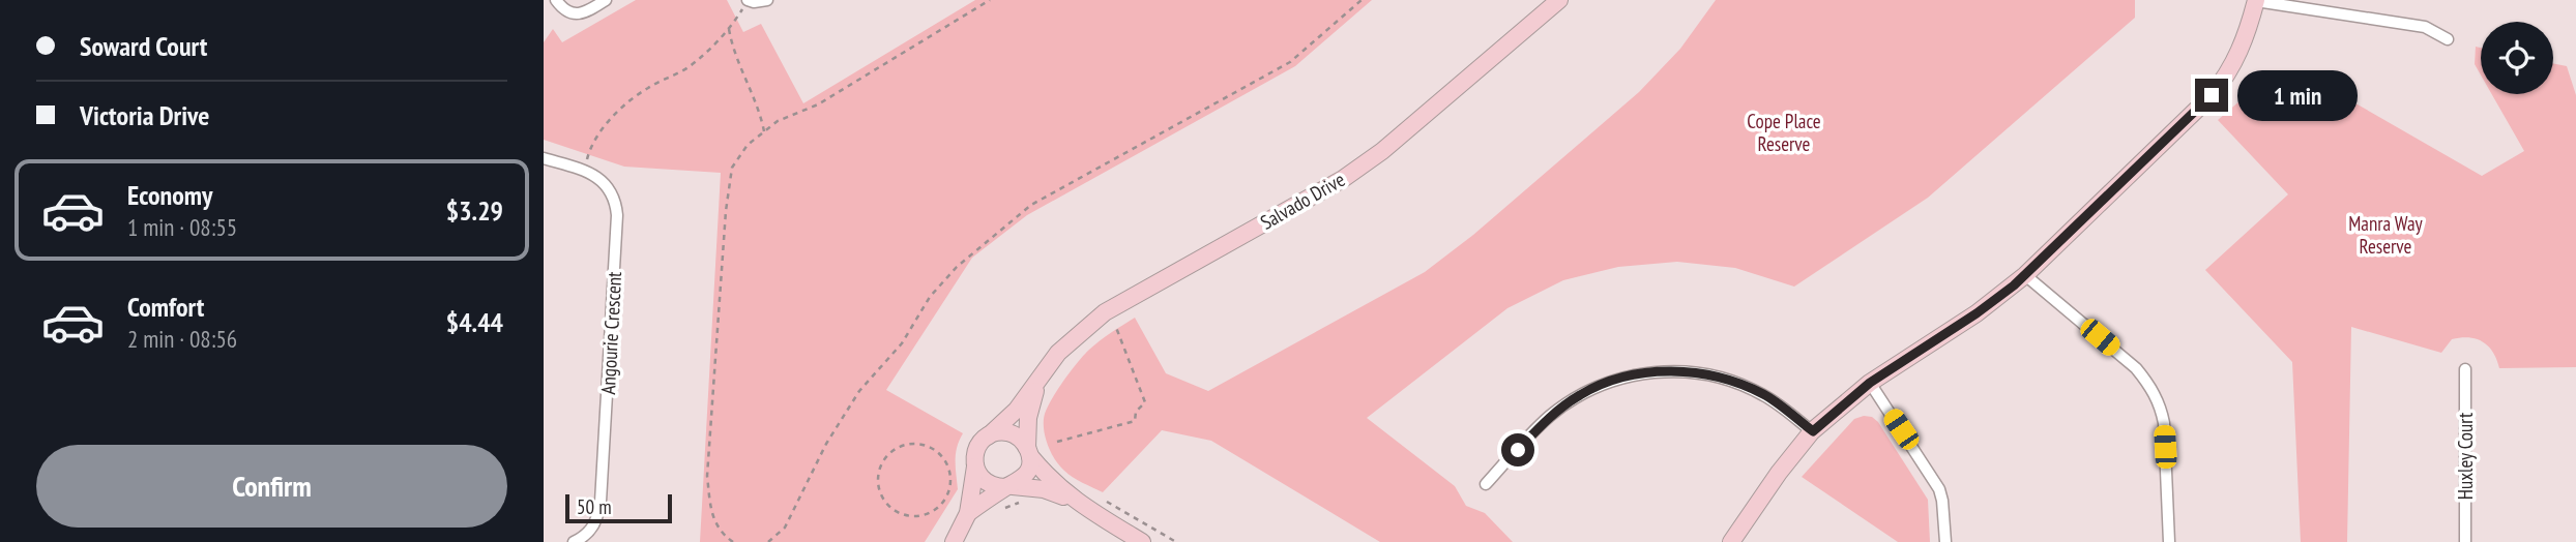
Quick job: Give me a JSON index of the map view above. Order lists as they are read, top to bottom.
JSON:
{
  "streets": {
    "street": ["Salvado Drive", "Angourie Crescent", "Huxley Court"]
  },
  "parks": ["Cope Place Reserve", "Manra Way Reserve"],
  "scale_bar": "50 m",
  "page": {
    "banner": ["Soward Court", "Victoria Drive"],
    "bubble": "1 min",
    "list": [
      {
        "name": "Economy",
        "note": "1 min · 08:55",
        "value": "$3.29"
      },
      {
        "name": "Comfort",
        "note": "2 min · 08:56",
        "value": "$4.44"
      }
    ],
    "buttons": "Confirm",
    "scale": "50 m"
  }
}
